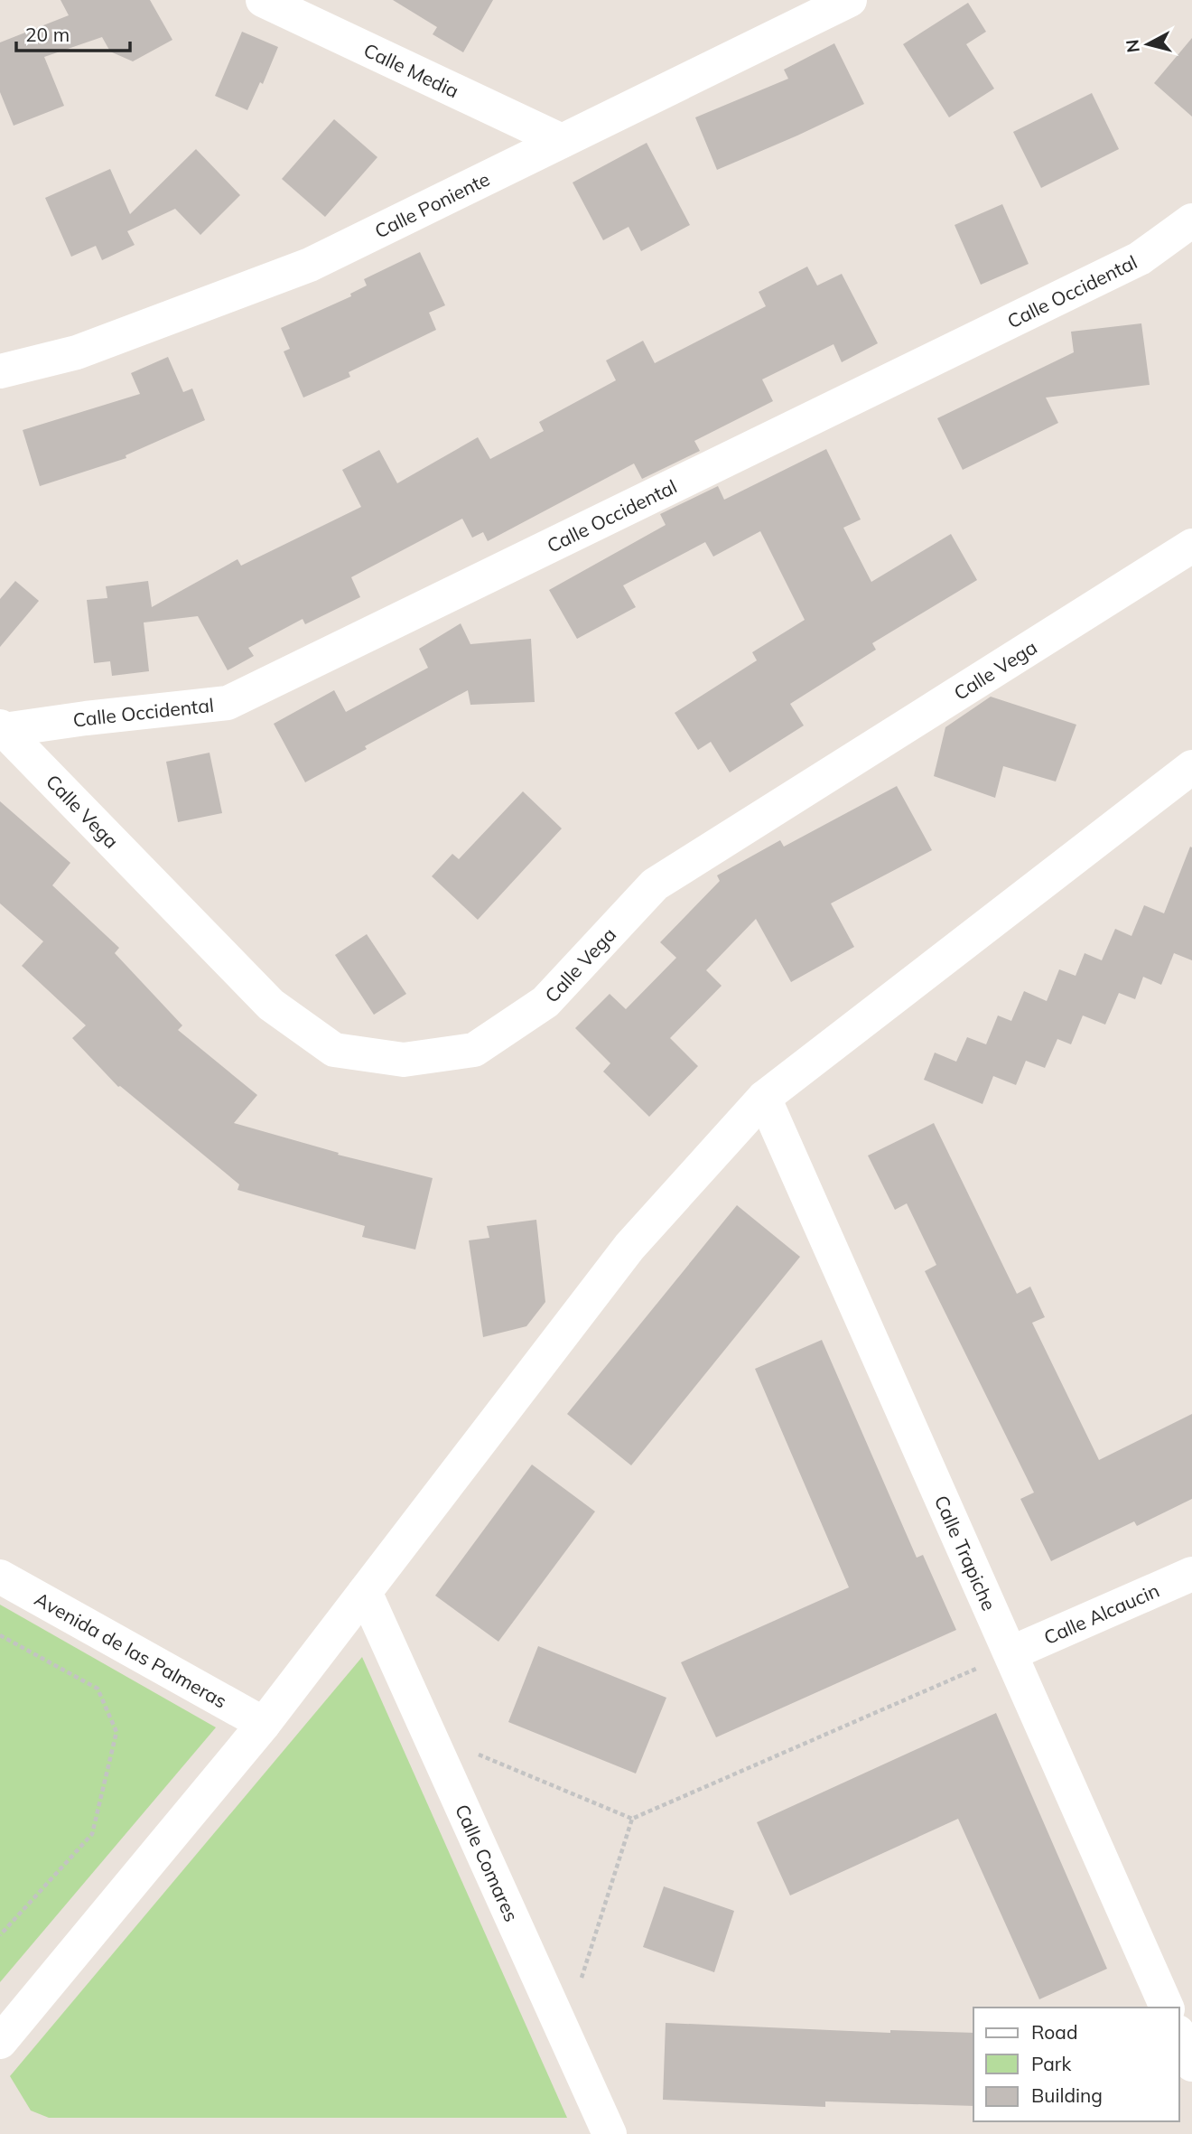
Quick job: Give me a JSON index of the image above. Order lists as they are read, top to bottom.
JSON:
{
  "streets": {
    "street": [
      "Calle Media",
      "Calle Poniente",
      "Calle Occidental",
      "Calle Vega",
      "Calle Trapiche",
      "Calle Alcaucin",
      "Avenida de las Palmeras",
      "Calle Comares"
    ]
  },
  "crossings": [
    ["Calle Media", "Calle Poniente"],
    ["Calle Occidental", "Calle Vega"],
    ["Calle Trapiche", "Calle Alcaucin"]
  ],
  "legend": ["Road", "Park", "Building"],
  "scale_bar": "20 m",
  "north": "left"
}
